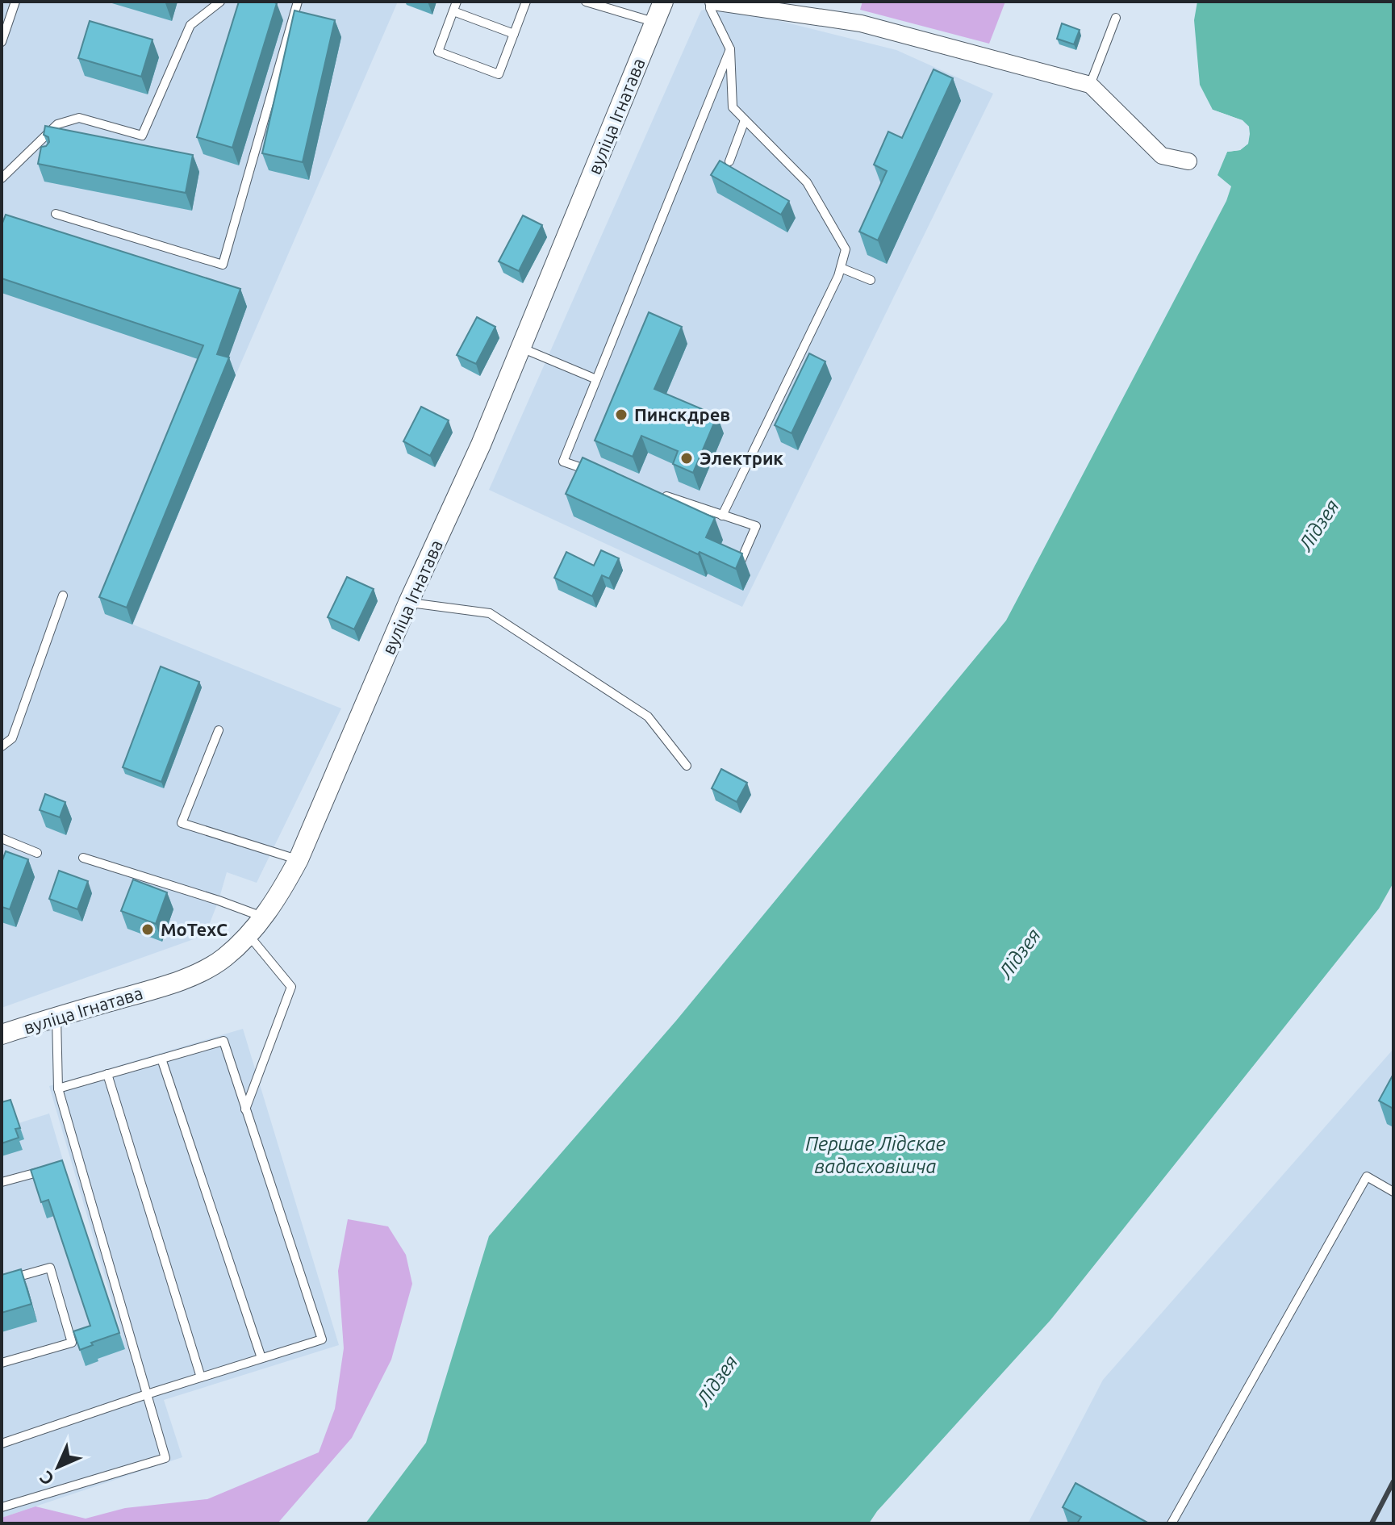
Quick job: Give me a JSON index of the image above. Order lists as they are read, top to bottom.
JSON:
{
  "streets": {
    "street": ["вуліца Ігнатава"]
  },
  "water": ["Лідзея", "Першае Лідскае вадасховішча"],
  "places": ["Пинскдрев", "Электрик", "MoTexC"],
  "north": "bottom left"
}
